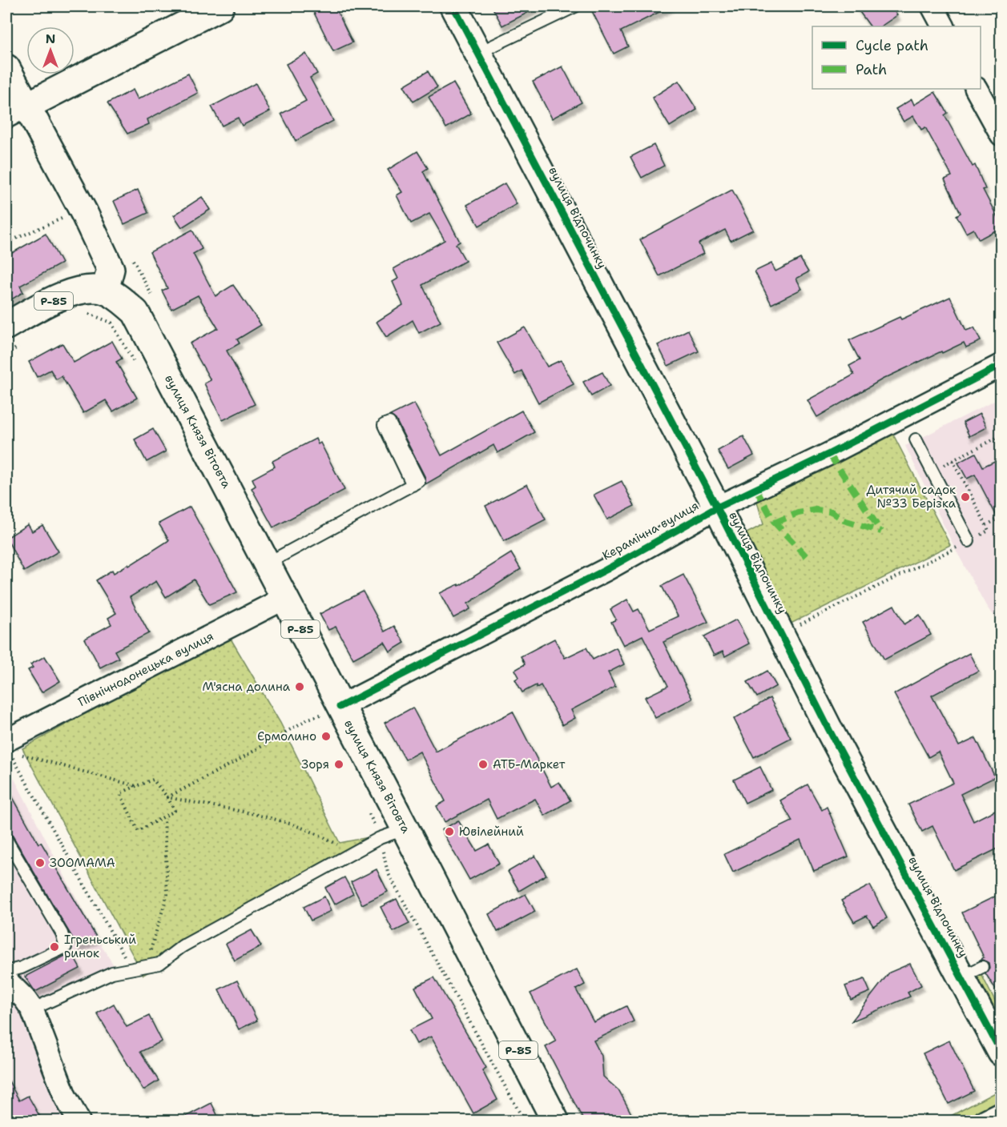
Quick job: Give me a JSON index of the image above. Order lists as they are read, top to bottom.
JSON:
{
  "streets": {
    "street": [
      "вулиця Відпочинку",
      "Р-85",
      "вулиця Князя Вітовта",
      "Керамічна вулиця",
      "Північнодонецька вулиця"
    ]
  },
  "crossings": [
    ["вулиця Відпочинку", "Керамічна вулиця"],
    ["Р-85", "вулиця Князя Вітовта"],
    ["вулиця Князя Вітовта", "Керамічна вулиця"],
    ["вулиця Князя Вітовта", "Північнодонецька вулиця"]
  ],
  "places": [
    "Дитячий садок №33 Берізка",
    "М'ясна долина",
    "Єрмолино",
    "Зоря",
    "АТБ-Маркет",
    "Ювілейний",
    "ЗООМАМА",
    "Ігреньський ринок"
  ],
  "legend": ["Cycle path", "Path"],
  "north": "top"
}
